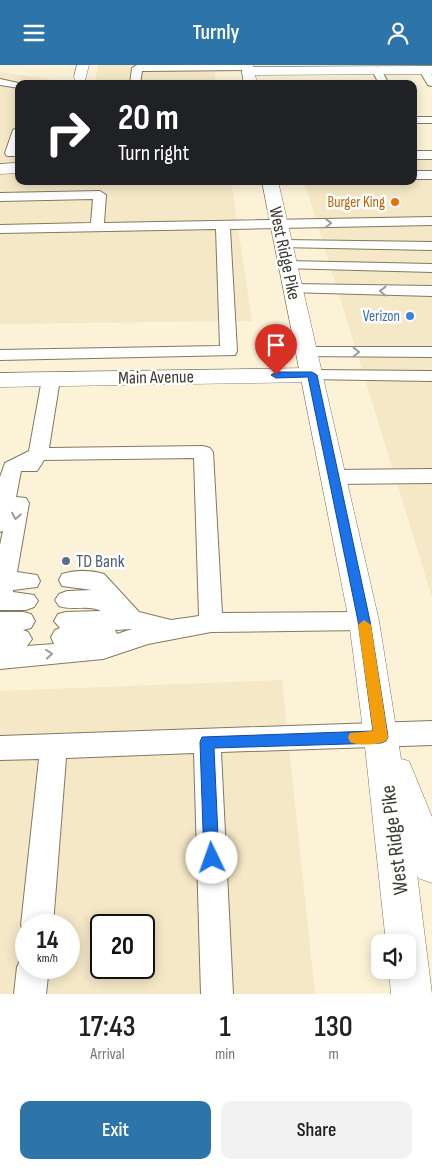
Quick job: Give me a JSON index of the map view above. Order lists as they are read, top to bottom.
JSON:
{
  "streets": {
    "main road": ["West Ridge Pike", "Main Avenue"]
  },
  "crossings": [
    ["West Ridge Pike", "Main Avenue"]
  ],
  "places": ["Burger King", "Verizon", "TD Bank"],
  "page": {
    "header": "Turnly",
    "turn": ["20 m", "Turn right"],
    "speed": "14 km/h",
    "limit": "20",
    "eta": [
      "17:43",
      "Arrival",
      "1",
      "min",
      "130",
      "m"
    ],
    "buttons": ["Exit", "Share"]
  }
}
